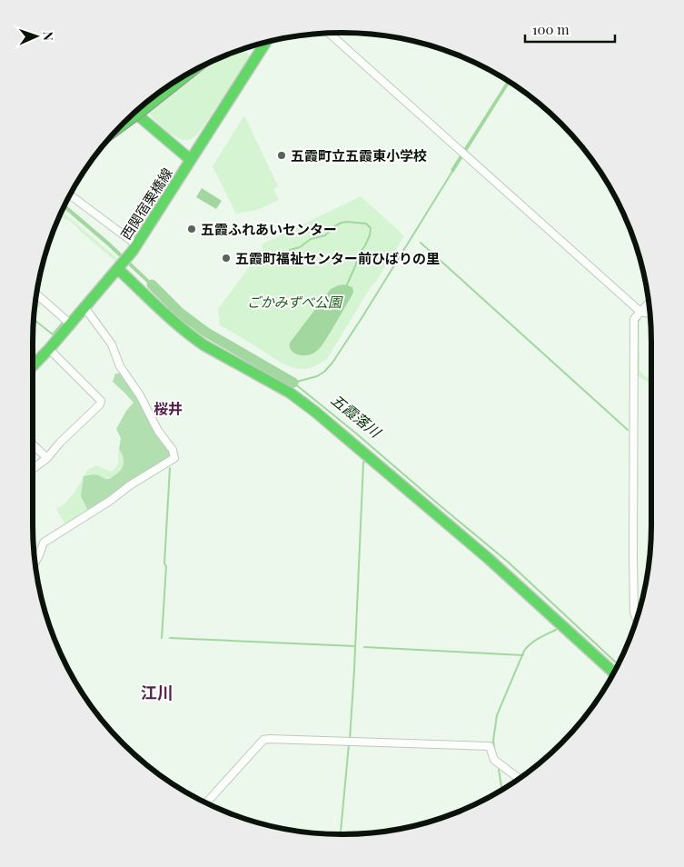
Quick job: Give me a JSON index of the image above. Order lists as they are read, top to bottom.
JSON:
{
  "streets": {
    "main road": ["西関宿栗橋線"]
  },
  "districts": ["桜井", "江川"],
  "water": ["五霞落川"],
  "parks": ["ごかみずべ公園"],
  "places": ["五霞町立五霞東小学校", "五霞ふれあいセンター", "五霞町福祉センター前ひばりの里"],
  "scale_bar": "100 m",
  "north": "right"
}
